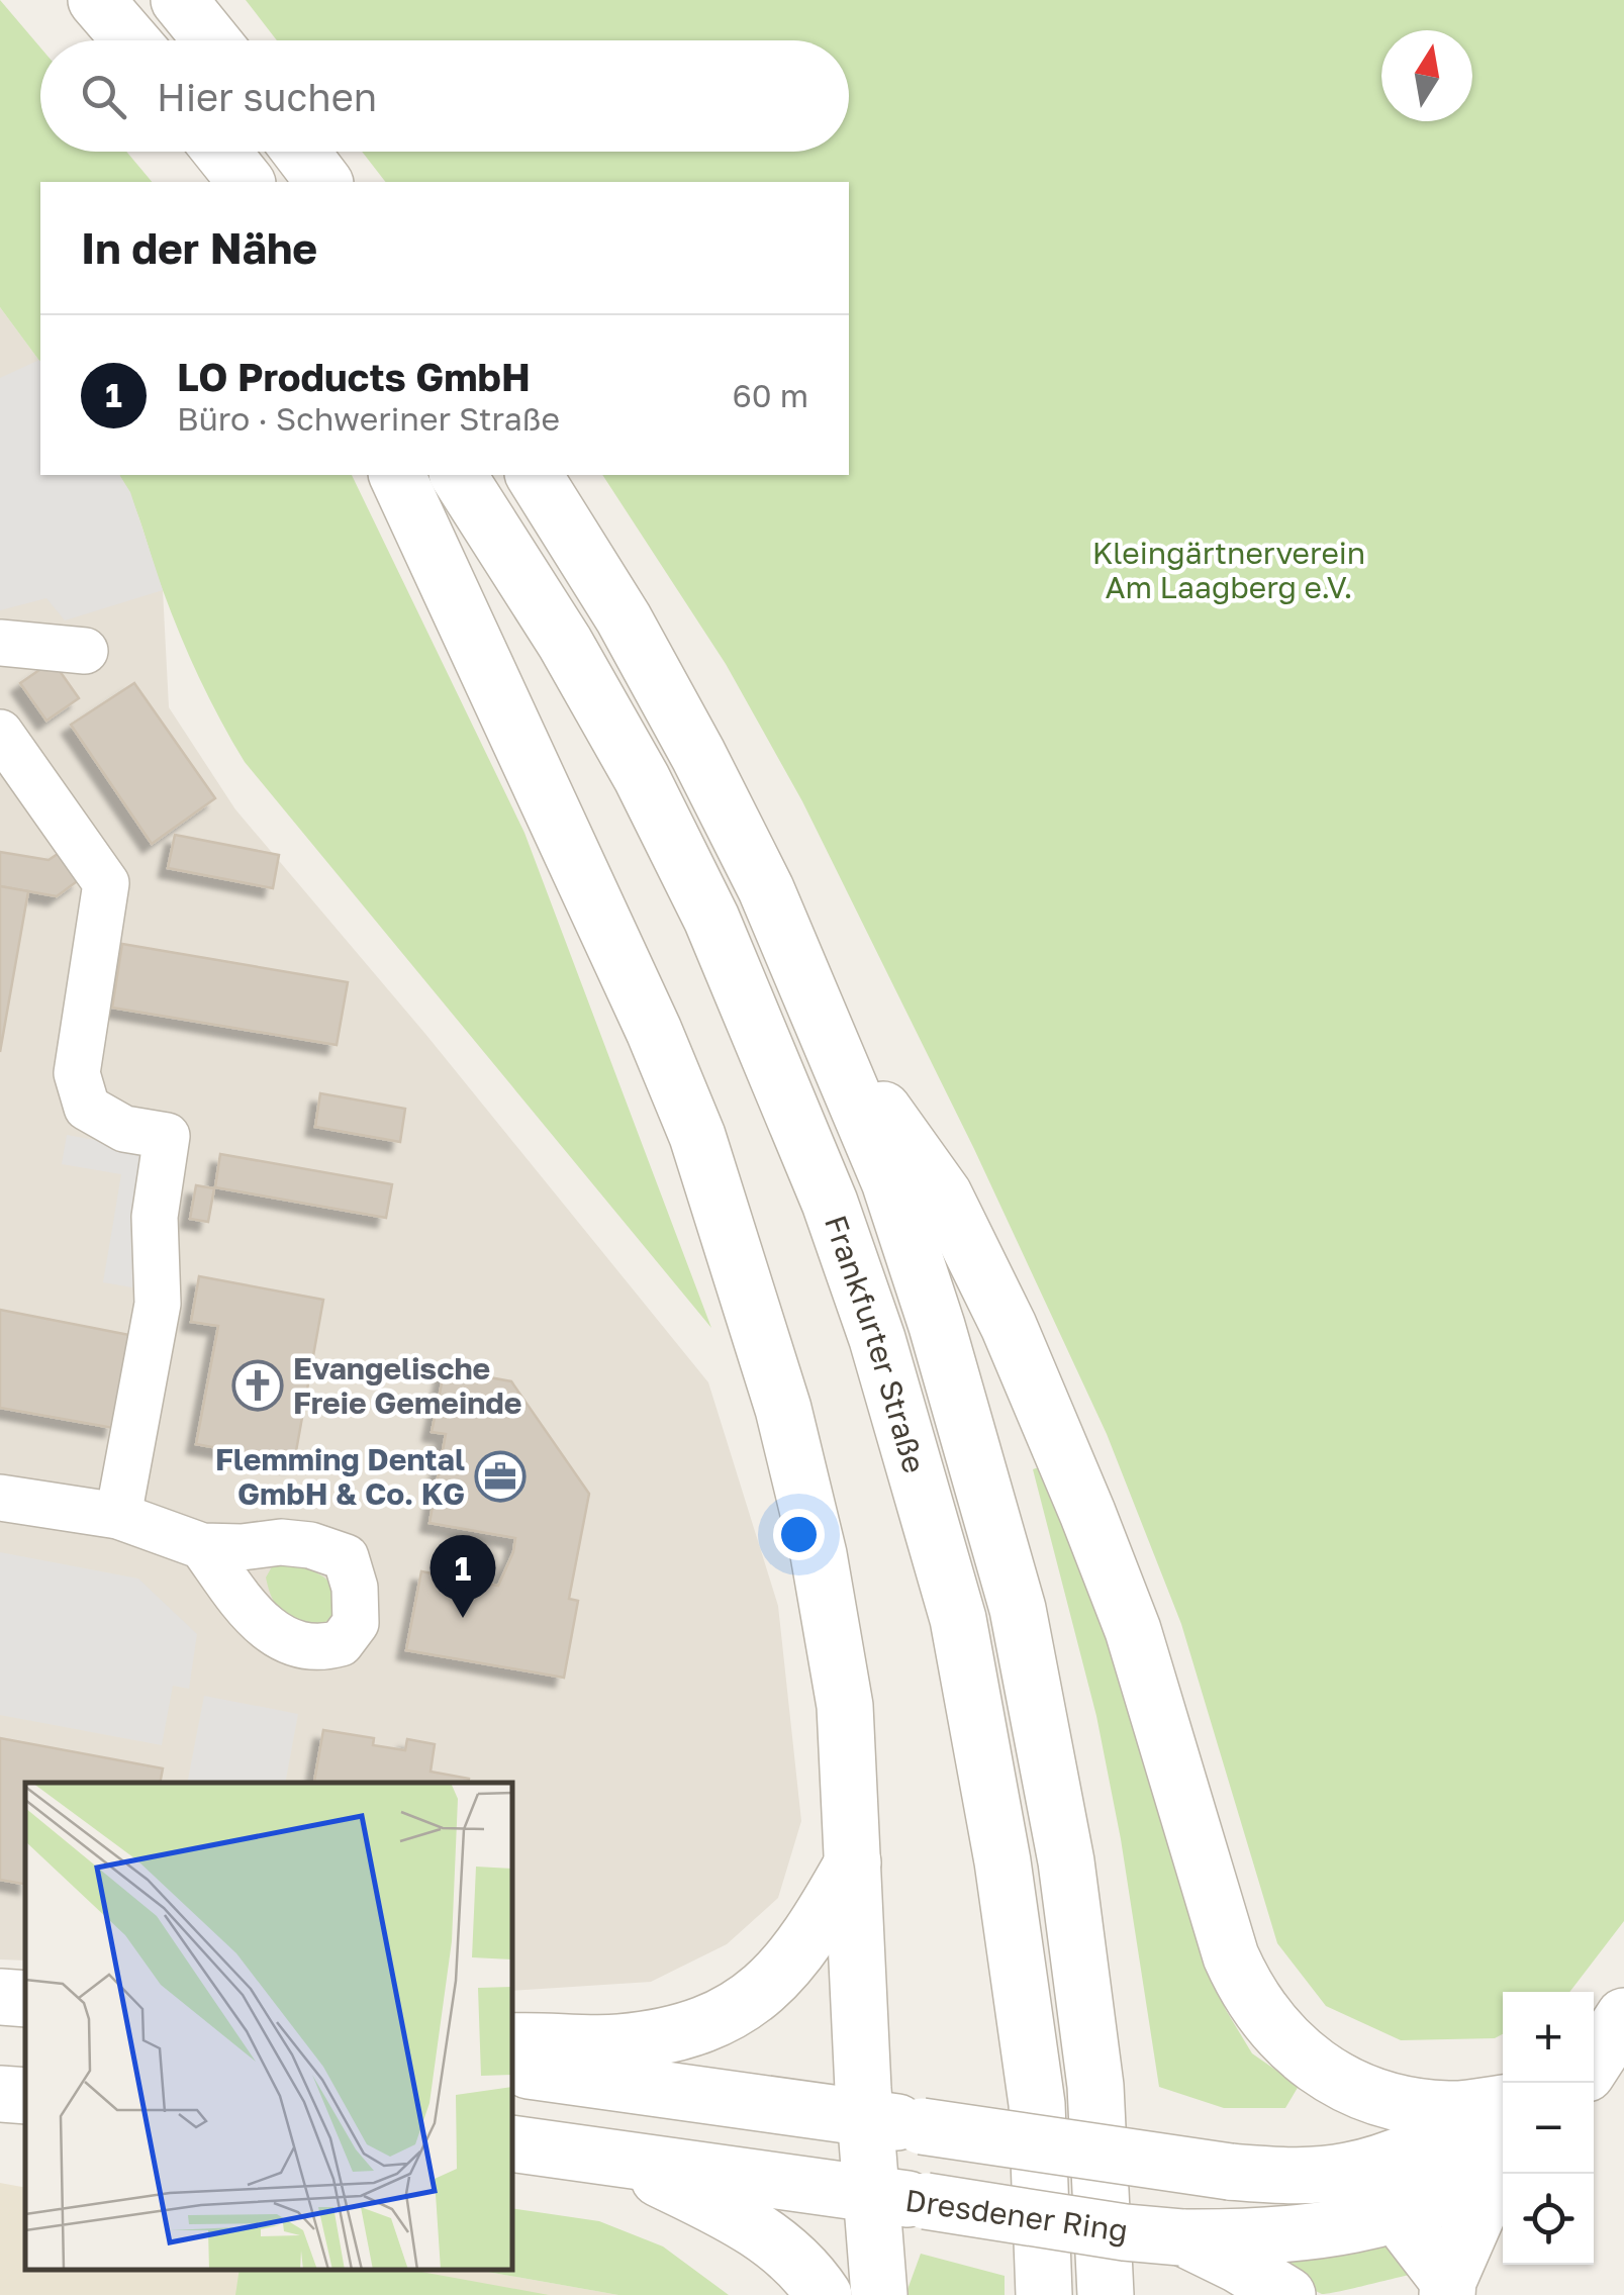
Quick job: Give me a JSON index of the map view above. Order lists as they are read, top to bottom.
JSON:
{
  "streets": {
    "street": ["Frankfurter Straße", "Dresdener Ring"]
  },
  "parks": ["Kleingärtnerverein Am Laagberg e.V."],
  "places": {
    "church": ["Evangelische Freie Gemeinde"],
    "office": ["Flemming Dental GmbH & Co. KG"]
  },
  "north": "top",
  "page": {
    "search": "Hier suchen",
    "heading": "In der Nähe",
    "list": [
      {
        "mark": "1",
        "name": "LO Products GmbH",
        "note": "Büro · Schweriner Straße",
        "value": "60 m"
      }
    ],
    "pins": "1",
    "map_buttons": ["+", "−"]
  }
}
